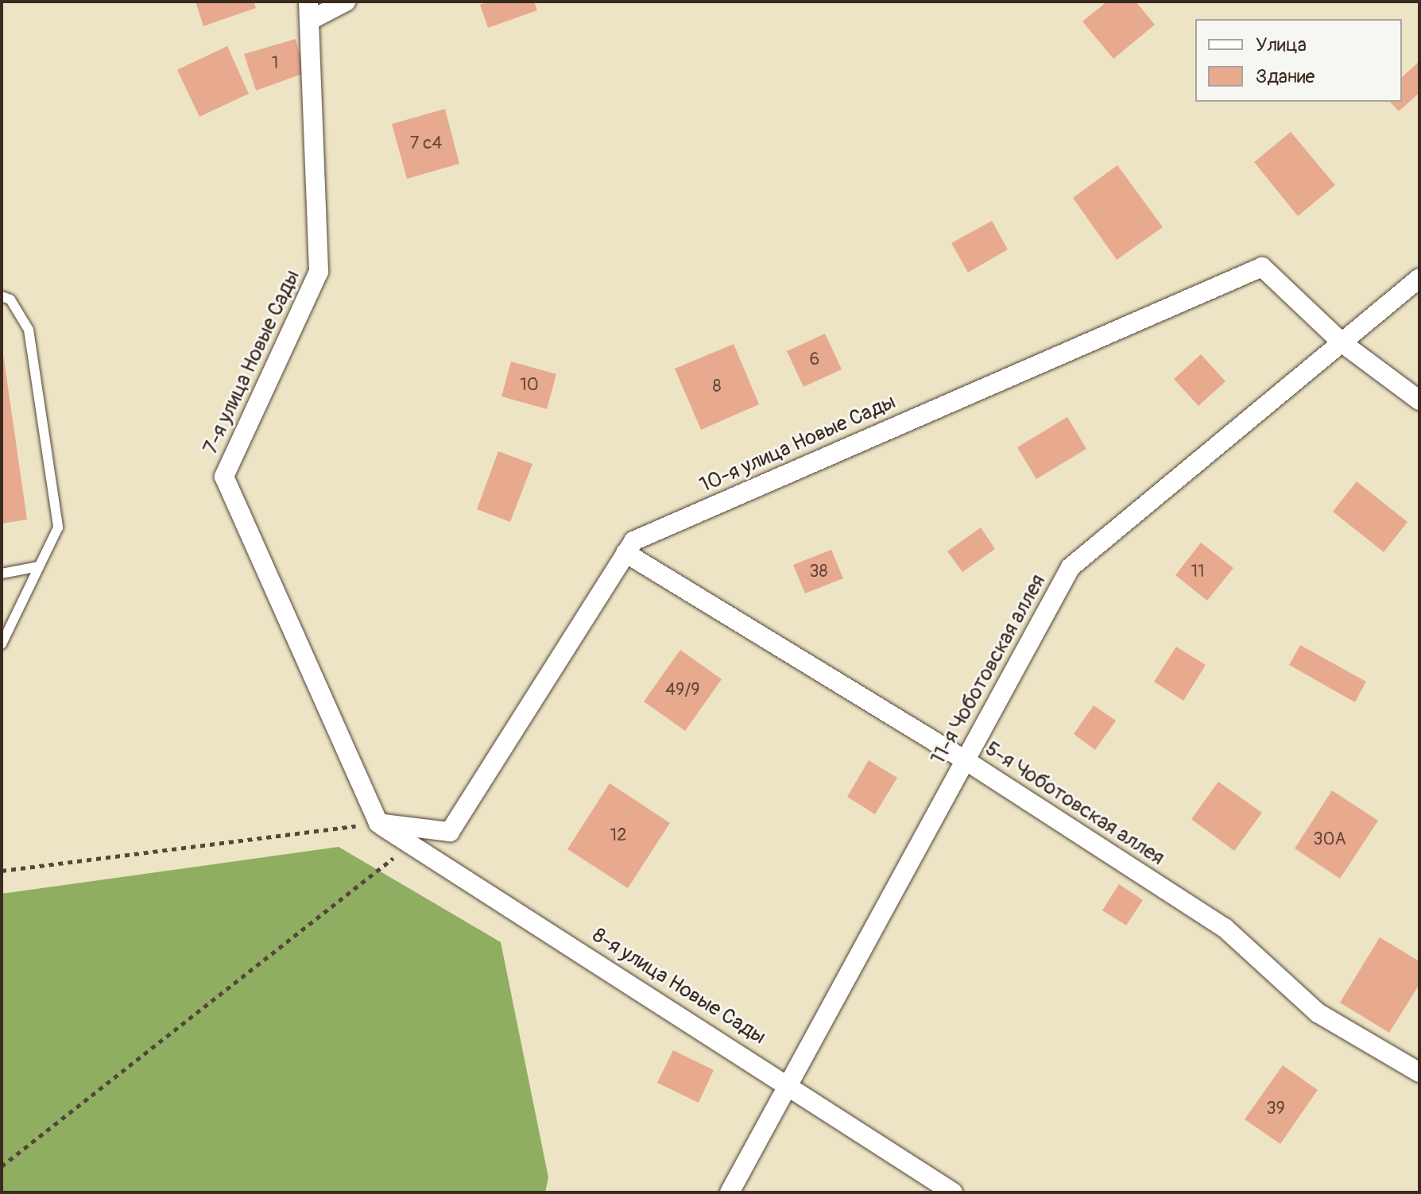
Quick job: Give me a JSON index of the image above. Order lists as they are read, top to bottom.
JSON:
{
  "streets": {
    "street": [
      "7-я улица Новые Сады",
      "10-я улица Новые Сады",
      "11-я Чоботовская аллея",
      "5-я Чоботовская аллея",
      "8-я улица Новые Сады"
    ]
  },
  "crossings": [
    ["7-я улица Новые Сады", "10-я улица Новые Сады"],
    ["7-я улица Новые Сады", "8-я улица Новые Сады"],
    ["10-я улица Новые Сады", "11-я Чоботовская аллея"],
    ["10-я улица Новые Сады", "5-я Чоботовская аллея"],
    ["10-я улица Новые Сады", "8-я улица Новые Сады"],
    ["11-я Чоботовская аллея", "5-я Чоботовская аллея"],
    ["11-я Чоботовская аллея", "8-я улица Новые Сады"]
  ],
  "house_numbers": [
    "1",
    "7 с4",
    "6",
    "10",
    "8",
    "38",
    "11",
    "49/9",
    "12",
    "30А",
    "39"
  ],
  "legend": ["Улица", "Здание"]
}
